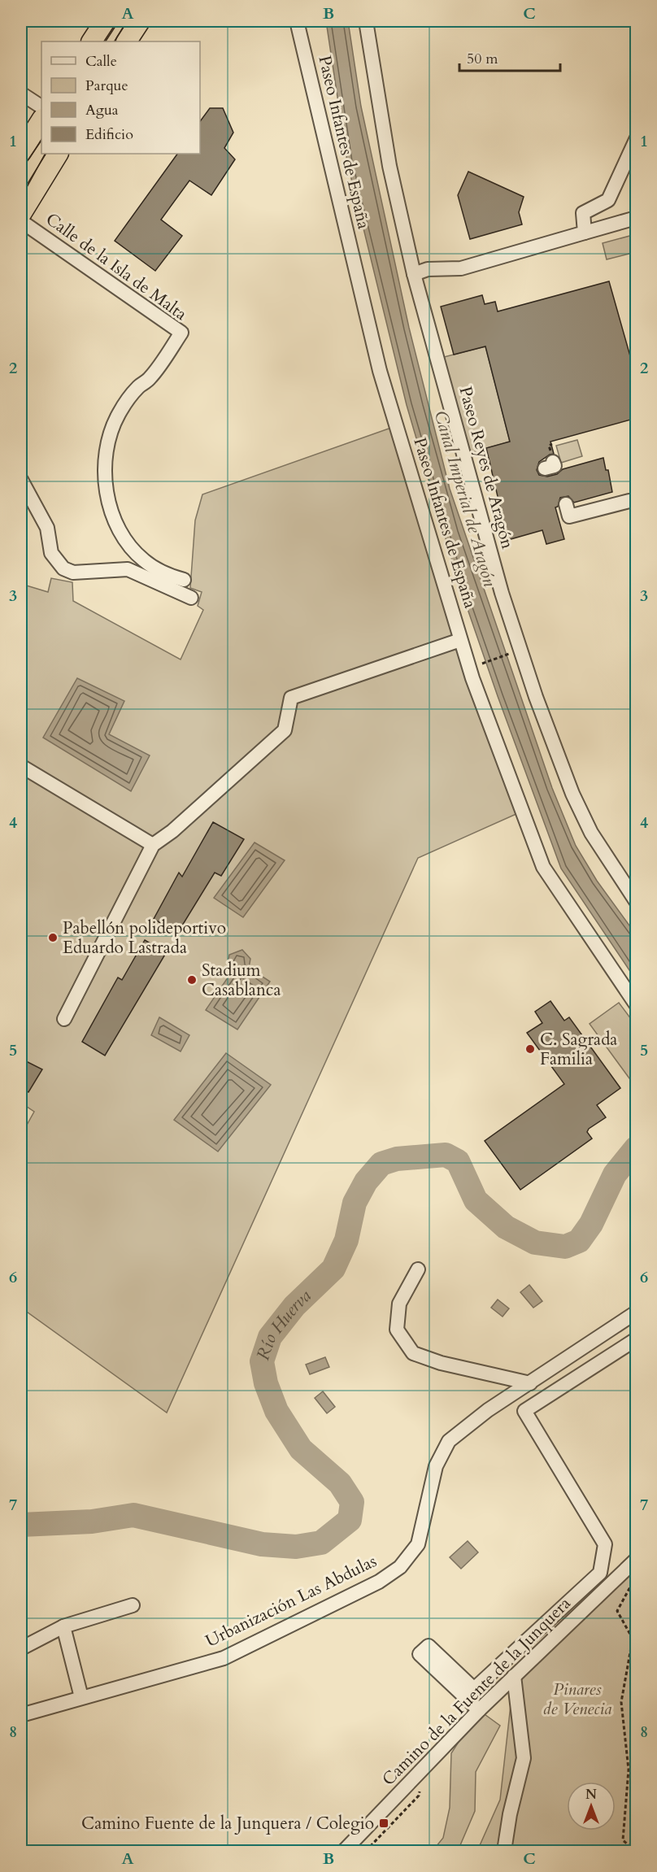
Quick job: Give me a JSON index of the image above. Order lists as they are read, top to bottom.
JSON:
{
  "streets": {
    "street": [
      "Paseo Infantes de España",
      "Calle de la Isla de Malta",
      "Paseo Reyes de Aragón",
      "Urbanización Las Abdulas",
      "Camino de la Fuente de la Junquera"
    ]
  },
  "water": ["Canal Imperial de Aragón", "Río Huerva"],
  "parks": ["Pinares de Venecia"],
  "places": {
    "other": ["Pabellón polideportivo Eduardo Lastrada", "Stadium Casablanca", "C. Sagrada Familia"],
    "transit": ["Camino Fuente de la Junquera / Colegio"]
  },
  "legend": [
    "Calle",
    "Parque",
    "Agua",
    "Edificio"
  ],
  "scale_bar": "50 m",
  "north": "top",
  "grid": {
    "columns": ["A", "B", "C"],
    "rows": [
      "1",
      "2",
      "3",
      "4",
      "5",
      "6",
      "7",
      "8"
    ]
  }
}
